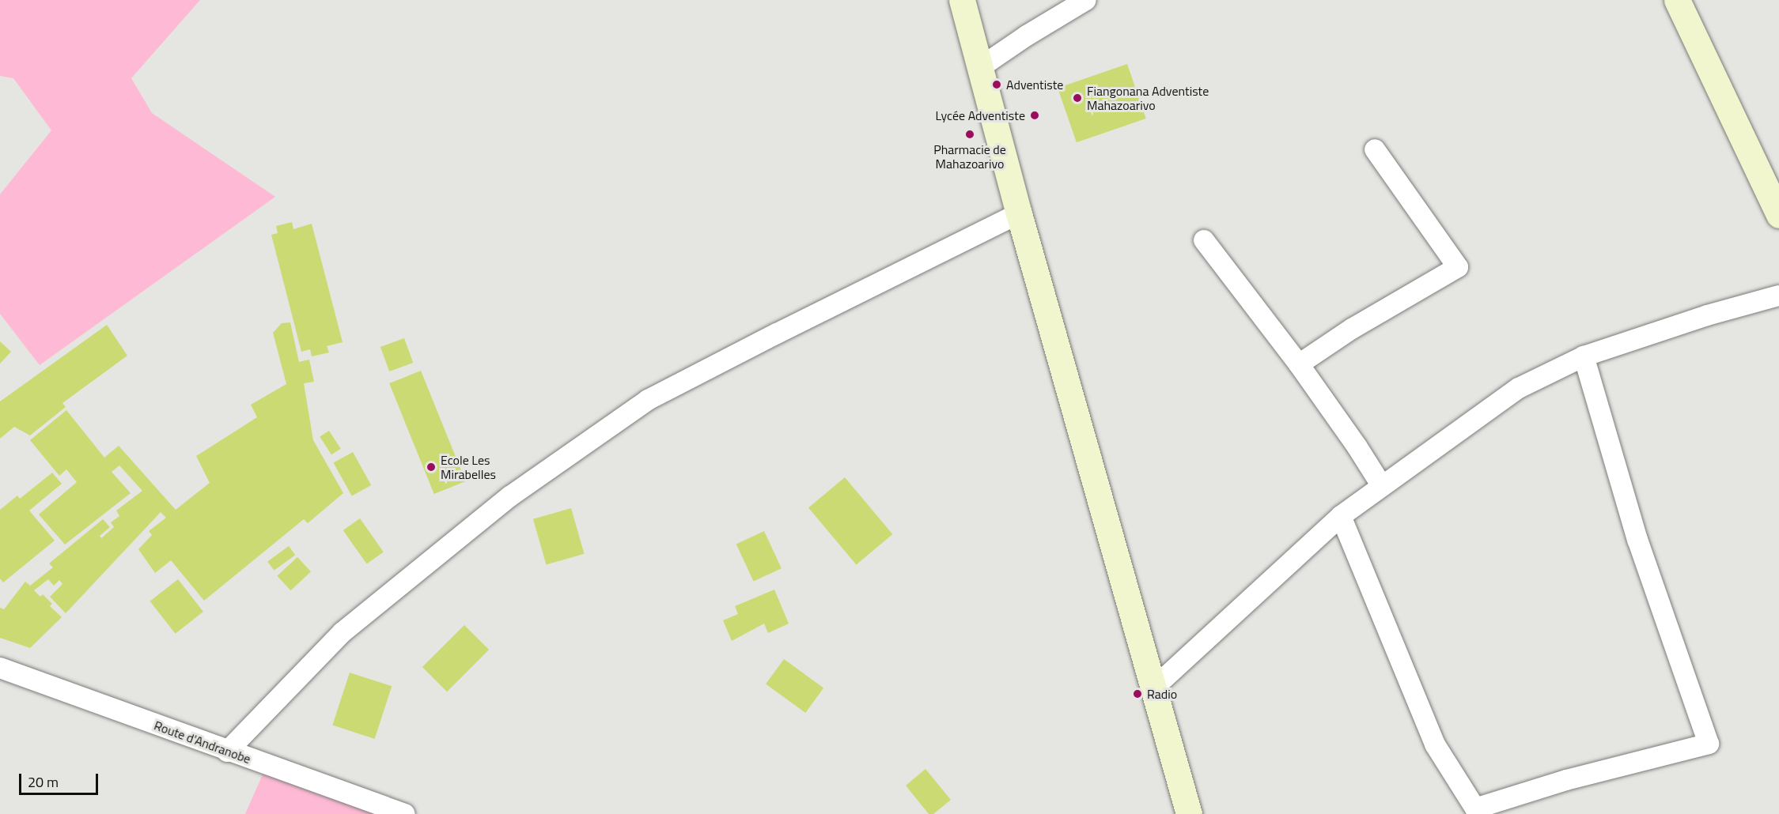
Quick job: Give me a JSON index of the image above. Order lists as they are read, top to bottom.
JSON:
{
  "streets": {
    "street": ["Route d'Andranobe"]
  },
  "places": [
    "Adventiste",
    "Fiangonana Adventiste Mahazoarivo",
    "Lycée Adventiste",
    "Pharmacie de Mahazoarivo",
    "Ecole Les Mirabelles",
    "Radio"
  ],
  "scale_bar": "20 m"
}
